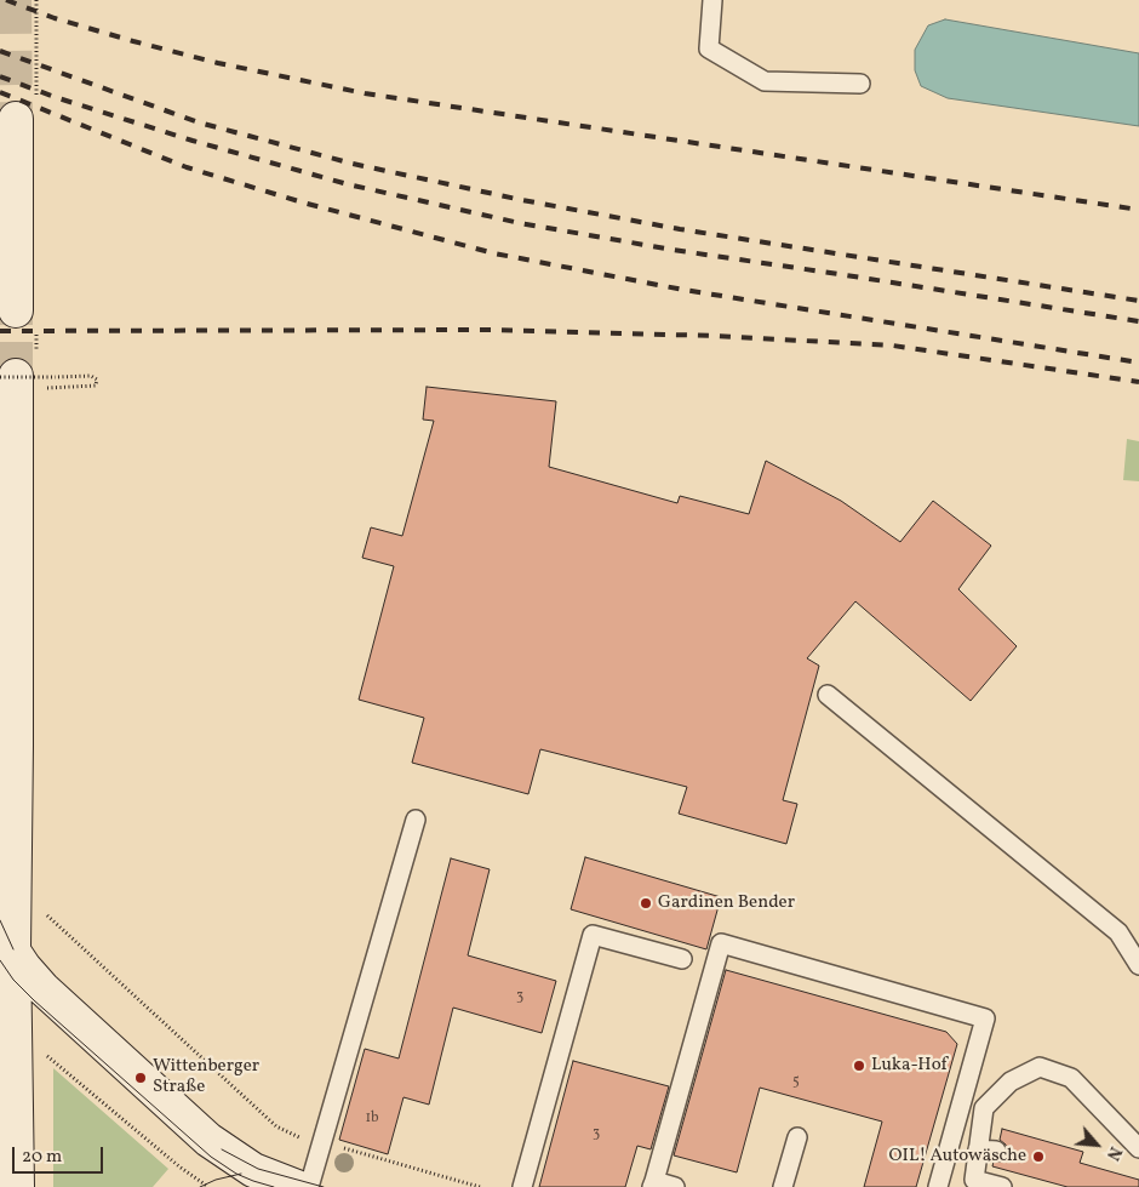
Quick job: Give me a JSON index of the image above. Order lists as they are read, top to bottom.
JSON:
{
  "places": [
    "Gardinen Bender",
    "Luka-Hof",
    "Wittenberger Straße",
    "OIL! Autowäsche"
  ],
  "house_numbers": [
    "3",
    "5",
    "1b",
    "3"
  ],
  "scale_bar": "20 m",
  "north": "bottom right"
}
